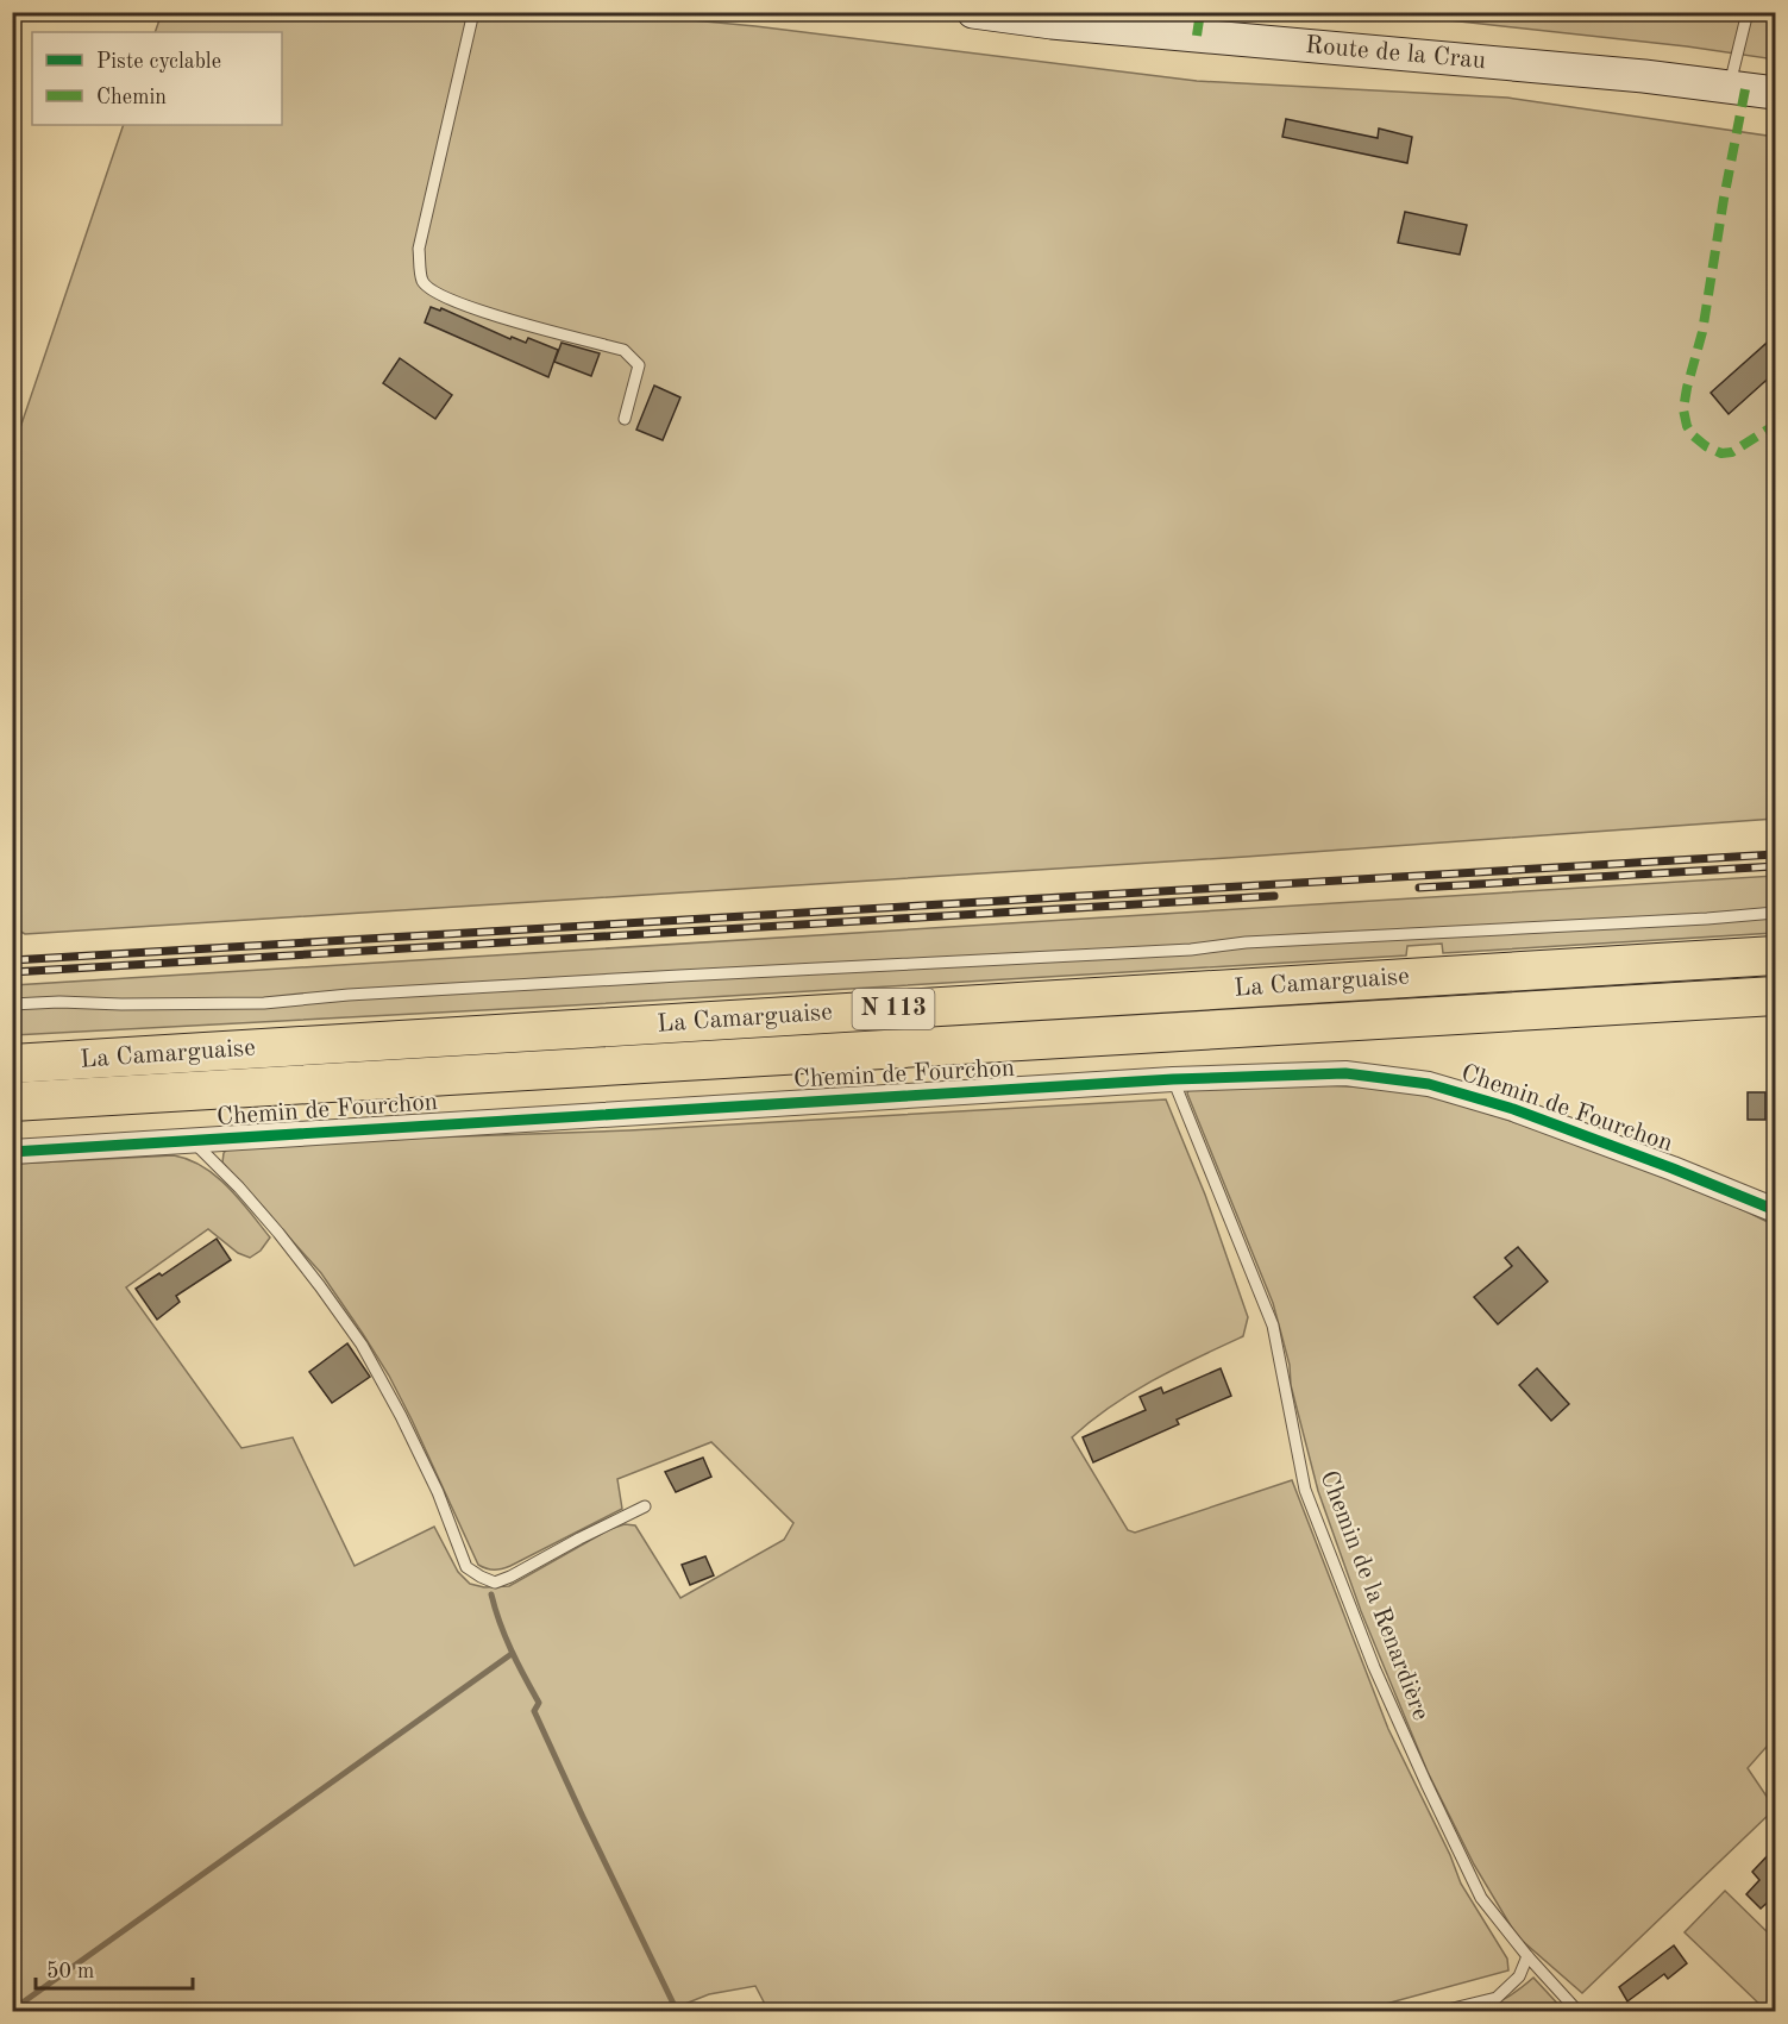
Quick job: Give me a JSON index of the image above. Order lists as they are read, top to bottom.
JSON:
{
  "streets": {
    "highway": ["La Camarguaise", "N 113"],
    "main road": ["Route de la Crau"],
    "street": ["Chemin de Fourchon"],
    "lane": ["Chemin de la Renardière"]
  },
  "crossings": [
    ["Chemin de Fourchon", "Chemin de la Renardière"]
  ],
  "legend": ["Piste cyclable", "Chemin"],
  "scale_bar": "50 m"
}
